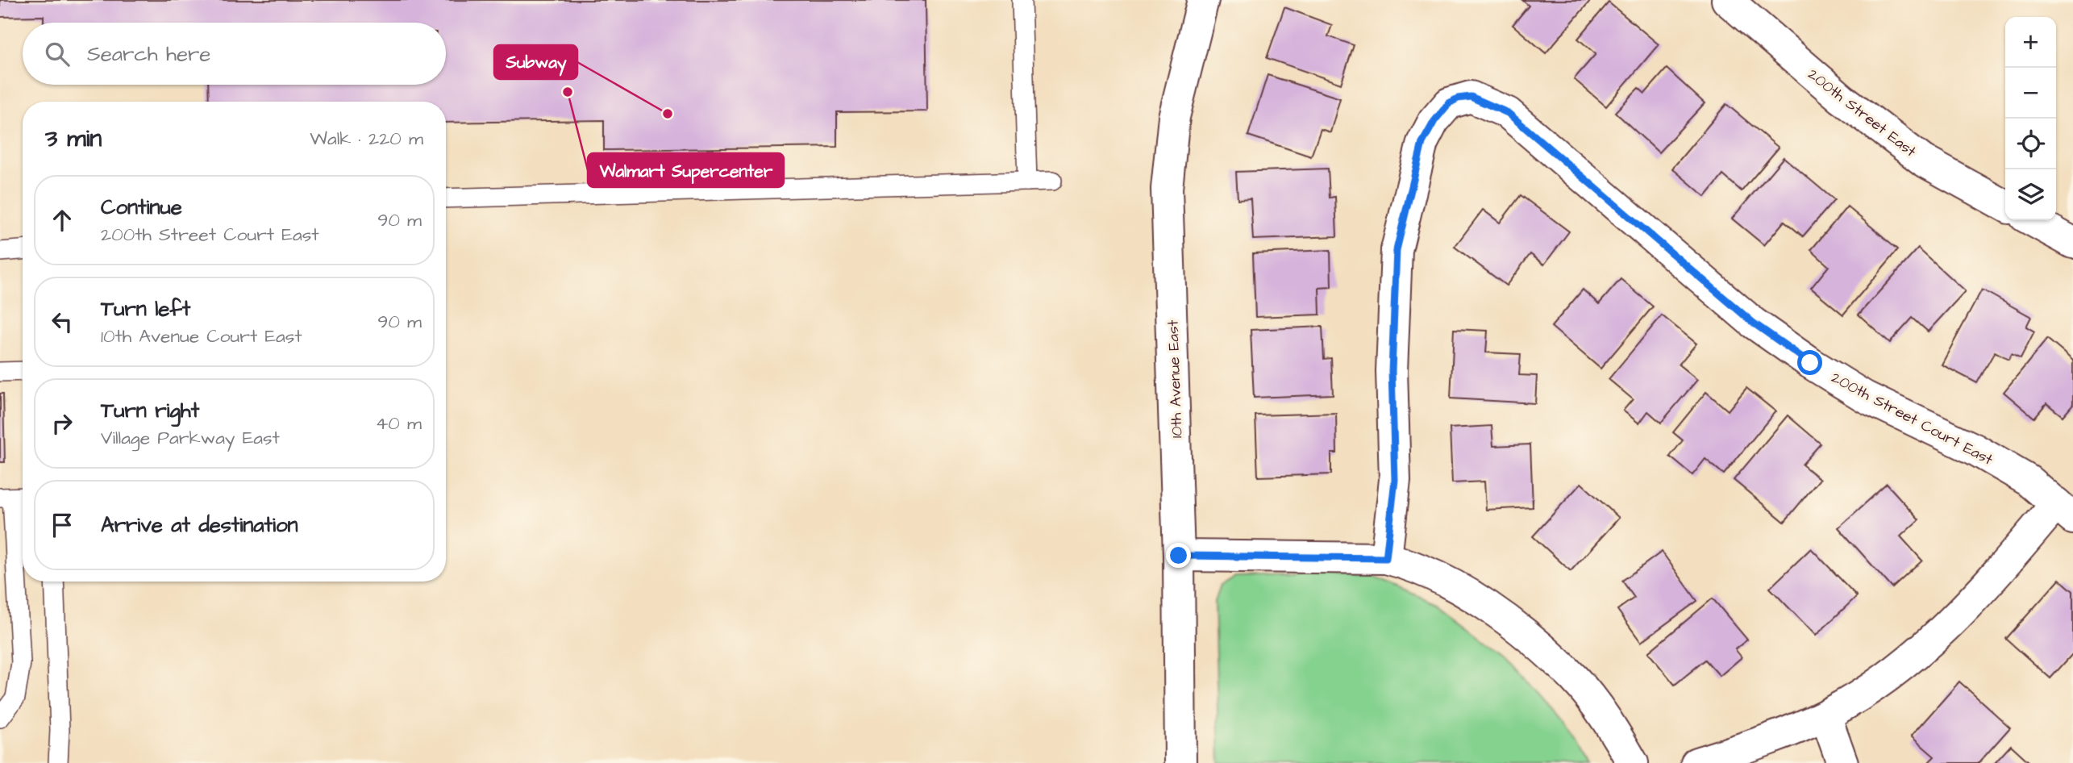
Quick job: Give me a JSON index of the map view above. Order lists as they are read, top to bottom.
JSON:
{
  "streets": {
    "street": ["200th Street East", "10th Avenue East", "200th Street Court East"]
  },
  "places": ["Walmart Supercenter", "Subway"],
  "page": {
    "map_buttons": ["+", "−"],
    "search": "Search here",
    "heading": ["3 min", "Walk · 220 m"],
    "list": [
      ["Continue", "200th Street Court East", "90 m"],
      ["Turn left", "10th Avenue Court East", "90 m"],
      ["Turn right", "Village Parkway East", "40 m"],
      "Arrive at destination"
    ]
  }
}
